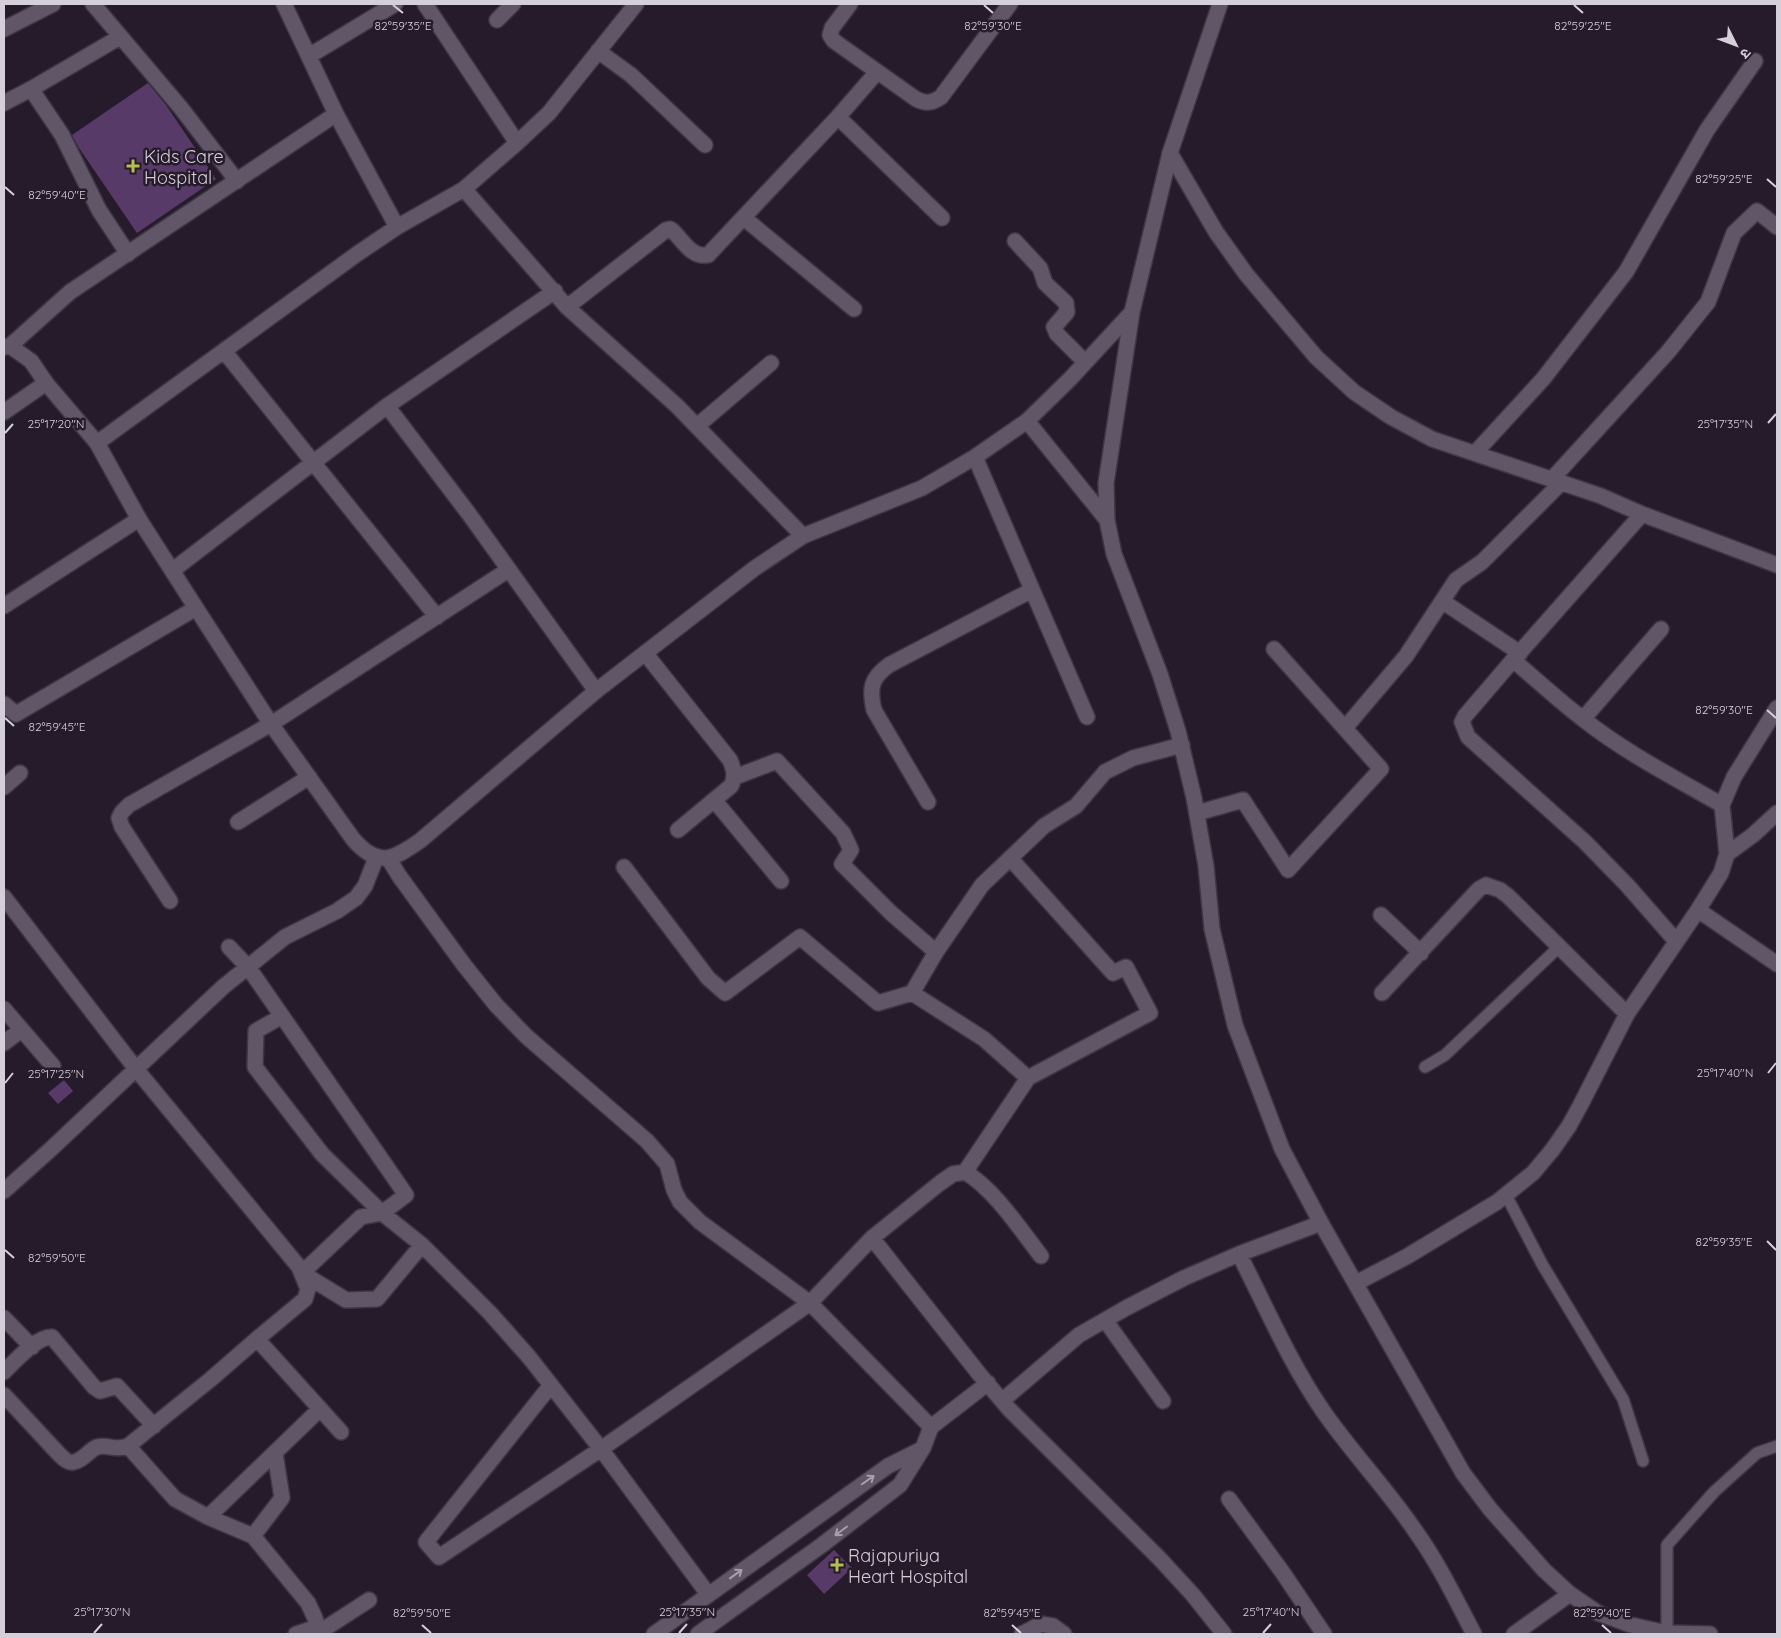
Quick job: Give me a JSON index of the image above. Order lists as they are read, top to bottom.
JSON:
{
  "places": {
    "health": ["Kids Care Hospital", "Rajapuriya Heart Hospital"]
  },
  "north": "bottom right",
  "coordinates": [
    "82°59'35\"E",
    "82°59'30\"E",
    "82°59'25\"E",
    "82°59'40\"E",
    "25°17'35\"N",
    "25°17'20\"N",
    "82°59'45\"E",
    "25°17'40\"N",
    "25°17'25\"N",
    "82°59'50\"E",
    "25°17'30\"N"
  ]
}
